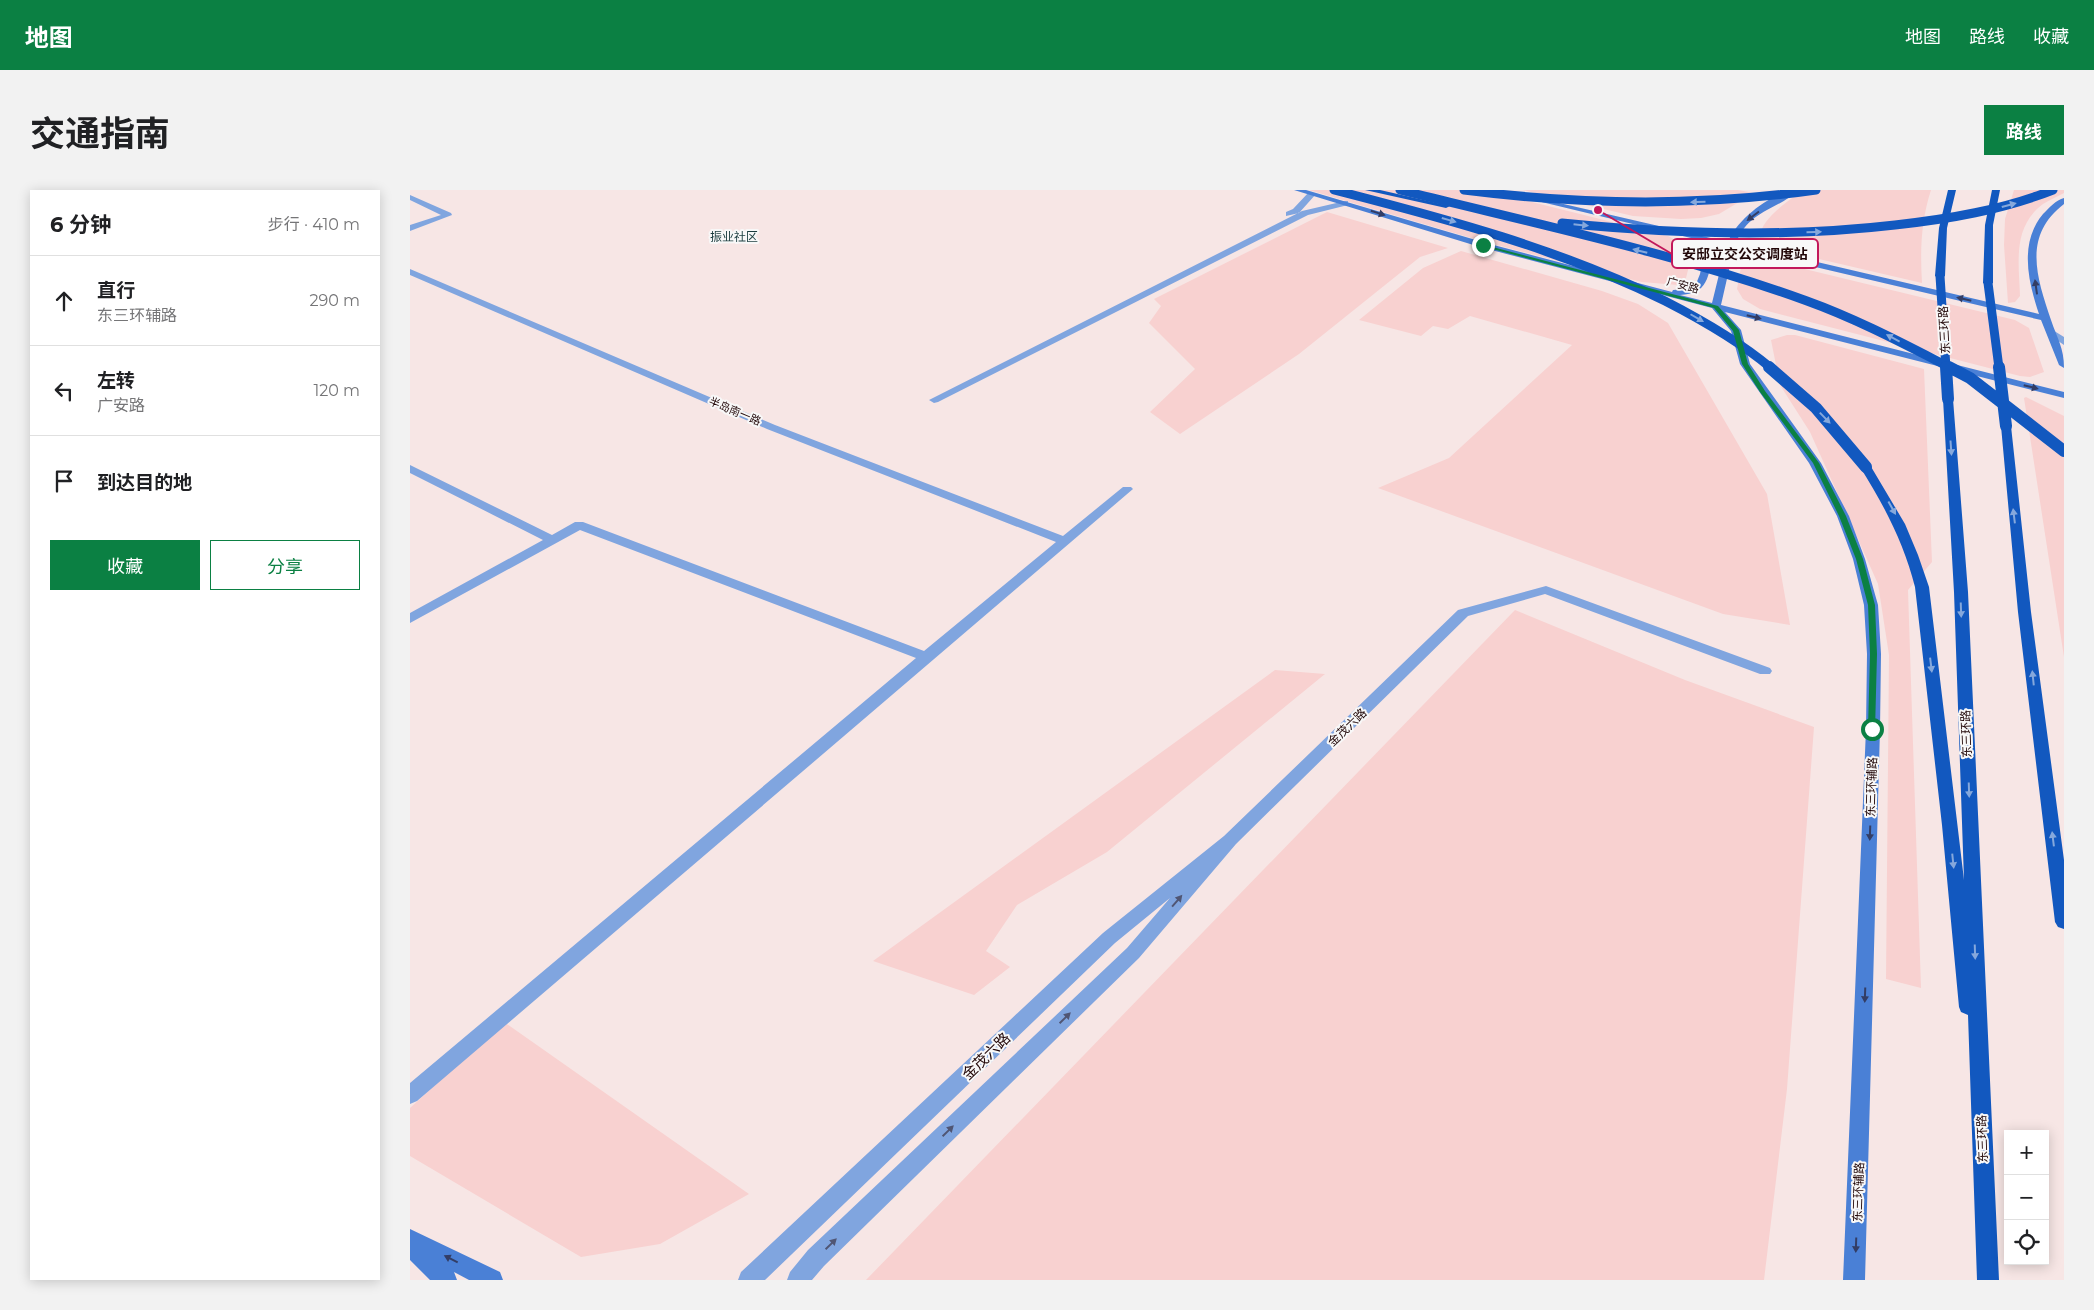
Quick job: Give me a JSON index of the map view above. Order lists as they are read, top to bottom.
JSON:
{
  "streets": {
    "highway": ["东三环路"],
    "main road": ["广安路", "东三环辅路"],
    "street": ["半岛南一路", "金茂六路"]
  },
  "crossings": [
    ["广安路", "东三环辅路"]
  ],
  "one_way": ["东三环辅路"],
  "districts": ["振业社区"],
  "places": ["安邸立交公交调度站"],
  "page": {
    "header": "地图",
    "nav": ["地图", "路线", "收藏"],
    "title": "交通指南",
    "buttons": [
      "路线",
      ["收藏", "分享"]
    ],
    "heading": ["6 分钟", "步行 · 410 m"],
    "list": [
      ["直行", "东三环辅路", "290 m"],
      ["左转", "广安路", "120 m"],
      "到达目的地"
    ],
    "map_buttons": ["+", "−"]
  }
}
